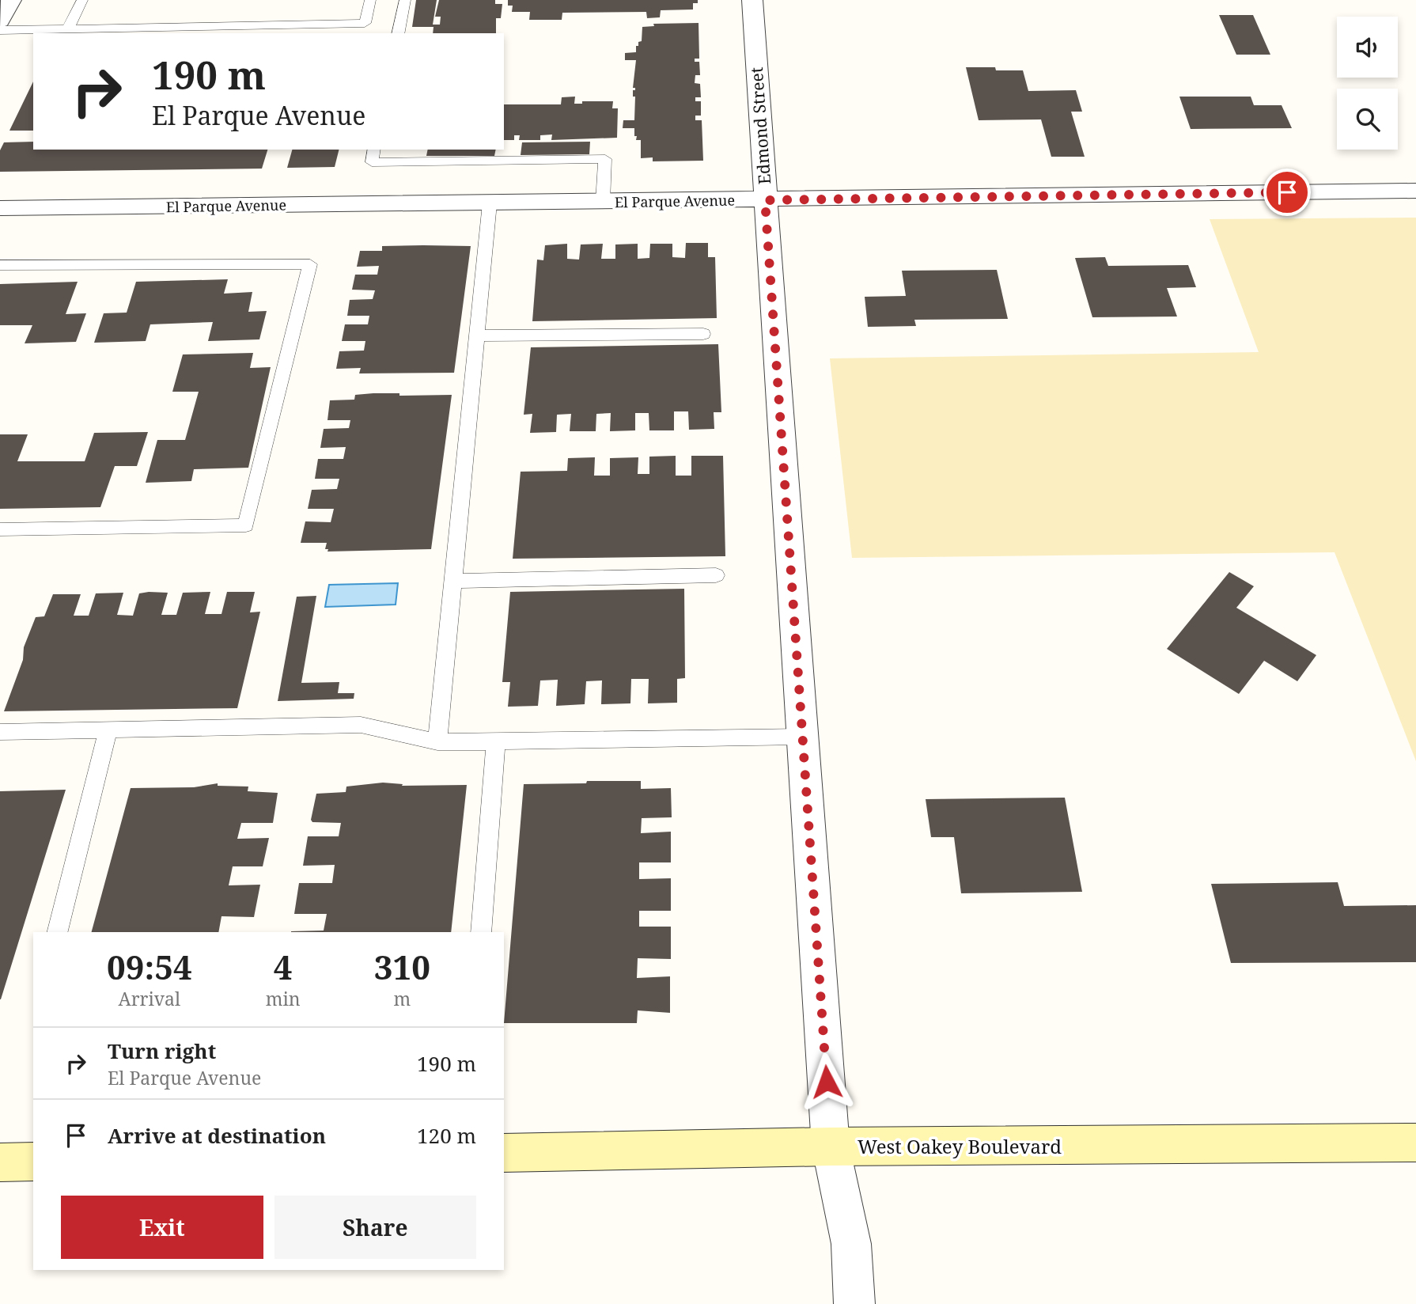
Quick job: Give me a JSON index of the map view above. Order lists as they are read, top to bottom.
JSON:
{
  "streets": {
    "main road": ["West Oakey Boulevard"],
    "street": ["Edmond Street", "El Parque Avenue"]
  },
  "crossings": [
    ["Edmond Street", "El Parque Avenue"],
    ["Edmond Street", "West Oakey Boulevard"]
  ],
  "page": {
    "turn": ["190 m", "El Parque Avenue"],
    "eta": [
      "09:54",
      "Arrival",
      "4",
      "min",
      "310",
      "m"
    ],
    "list": [
      {
        "name": "Turn right",
        "note": "El Parque Avenue",
        "value": "190 m"
      },
      {
        "name": "Arrive at destination",
        "value": "120 m"
      }
    ],
    "buttons": ["Exit", "Share"]
  }
}
